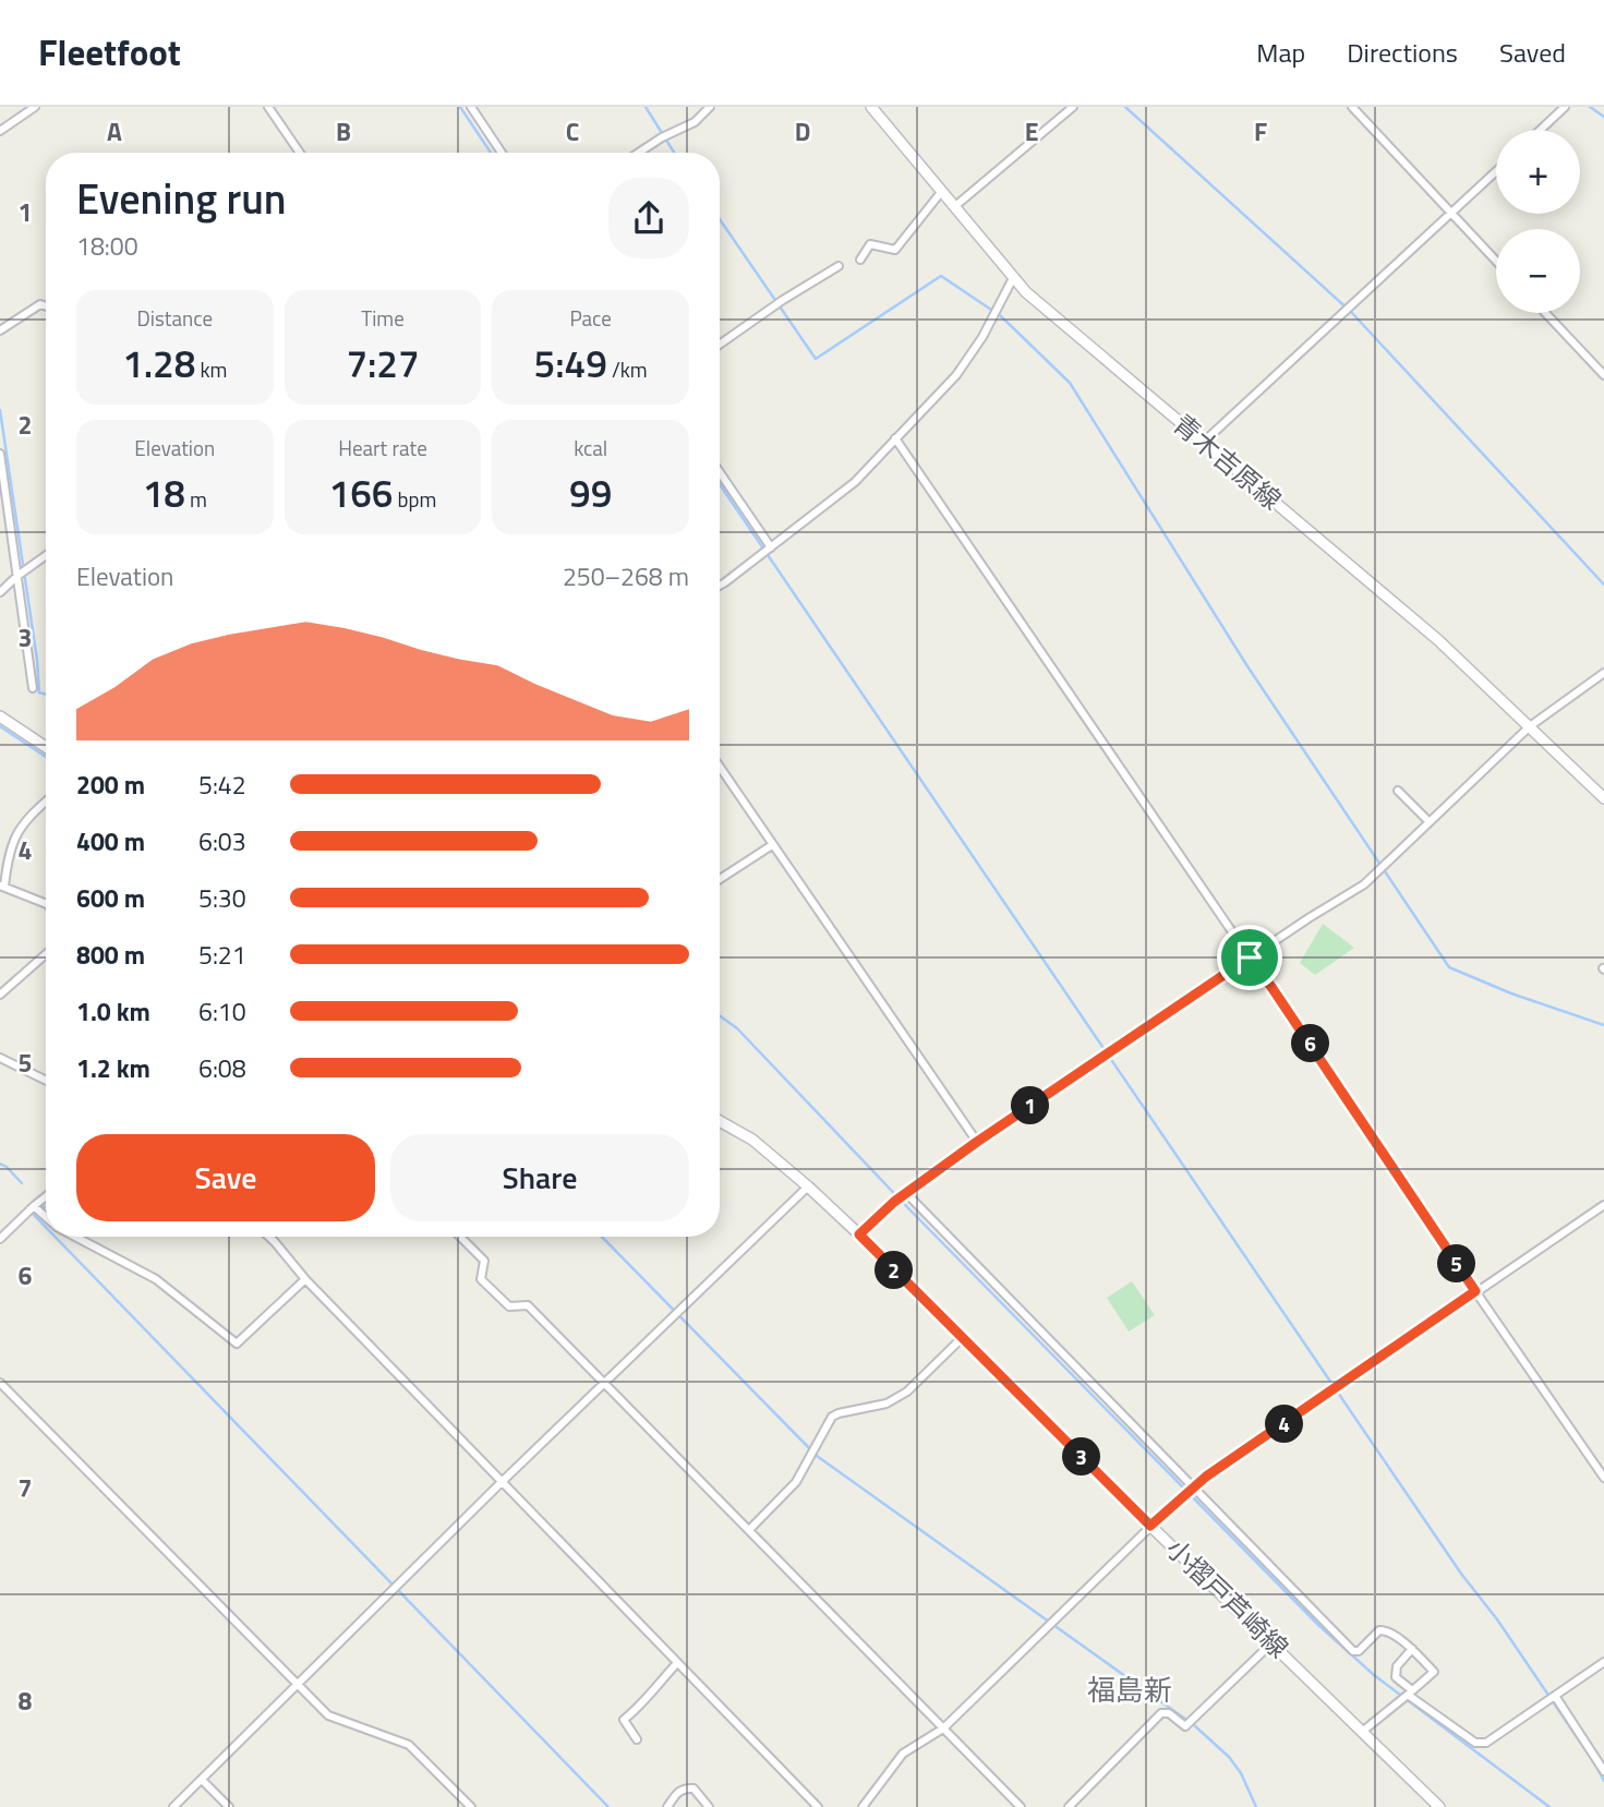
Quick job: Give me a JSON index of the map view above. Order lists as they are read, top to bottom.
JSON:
{
  "streets": {
    "main road": ["青木吉原線", "小摺戸芦崎線"]
  },
  "districts": ["福島新"],
  "page": {
    "header": "Fleetfoot",
    "nav": ["Map", "Directions", "Saved"],
    "map_buttons": ["+", "−"],
    "heading": ["Evening run", "18:00"],
    "stats": [
      ["Distance", "1.28 km"],
      ["Time", "7:27"],
      ["Pace", "5:49 /km"],
      ["Elevation", "18 m"],
      ["Heart rate", "166 bpm"],
      ["kcal", "99"]
    ],
    "chart": ["Elevation", "250–268 m"],
    "list": [
      {
        "name": "200 m",
        "note": "5:42"
      },
      {
        "name": "400 m",
        "note": "6:03"
      },
      {
        "name": "600 m",
        "note": "5:30"
      },
      {
        "name": "800 m",
        "note": "5:21"
      },
      {
        "name": "1.0 km",
        "note": "6:10"
      },
      {
        "name": "1.2 km",
        "note": "6:08"
      }
    ],
    "pins": [
      "6",
      "1",
      "5",
      "2",
      "4",
      "3"
    ],
    "buttons": ["Save", "Share"]
  },
  "grid": {
    "columns": [
      "A",
      "B",
      "C",
      "D",
      "E",
      "F"
    ],
    "rows": [
      "1",
      "2",
      "3",
      "4",
      "5",
      "6",
      "7",
      "8"
    ]
  }
}
